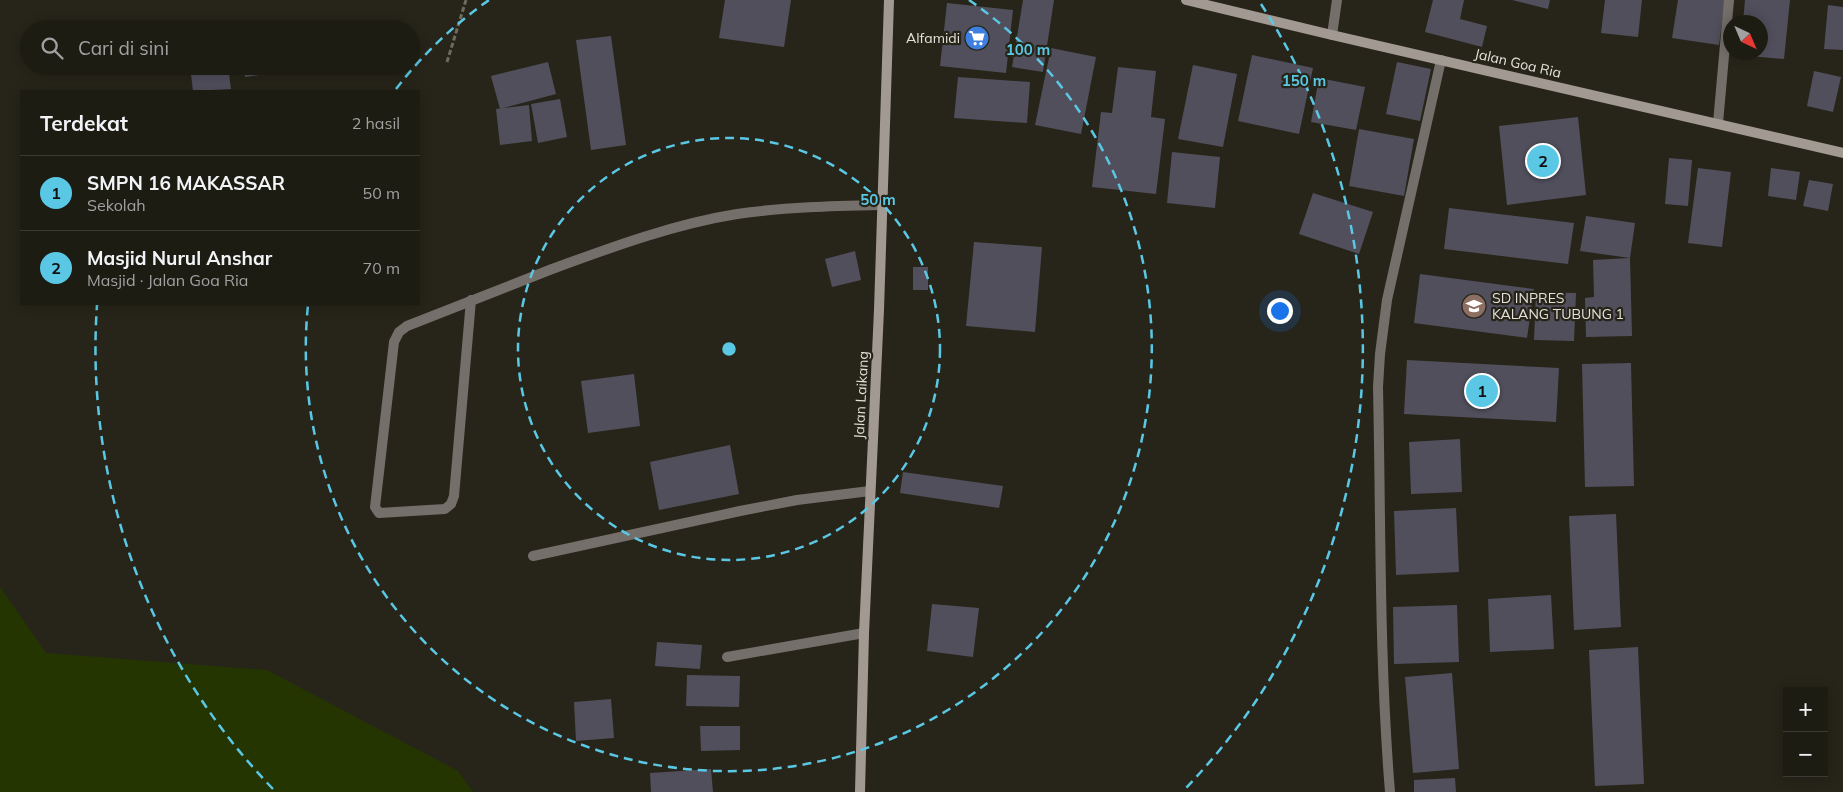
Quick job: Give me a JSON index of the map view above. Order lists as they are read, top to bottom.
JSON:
{
  "streets": {
    "main road": ["Jalan Goa Ria", "Jalan Laikang"]
  },
  "places": {
    "supermarket": ["Alfamidi"],
    "school or university": ["SD INPRES KALANG TUBUNG 1"]
  },
  "north": "bottom right",
  "page": {
    "search": "Cari di sini",
    "heading": ["Terdekat", "2 hasil"],
    "pins": ["2", "1"],
    "list": [
      {
        "mark": "1",
        "name": "SMPN 16 MAKASSAR",
        "note": "Sekolah",
        "value": "50 m"
      },
      {
        "mark": "2",
        "name": "Masjid Nurul Anshar",
        "note": "Masjid · Jalan Goa Ria",
        "value": "70 m"
      }
    ],
    "map_buttons": ["+", "−"]
  },
  "rings": ["100 m", "150 m", "50 m"]
}
